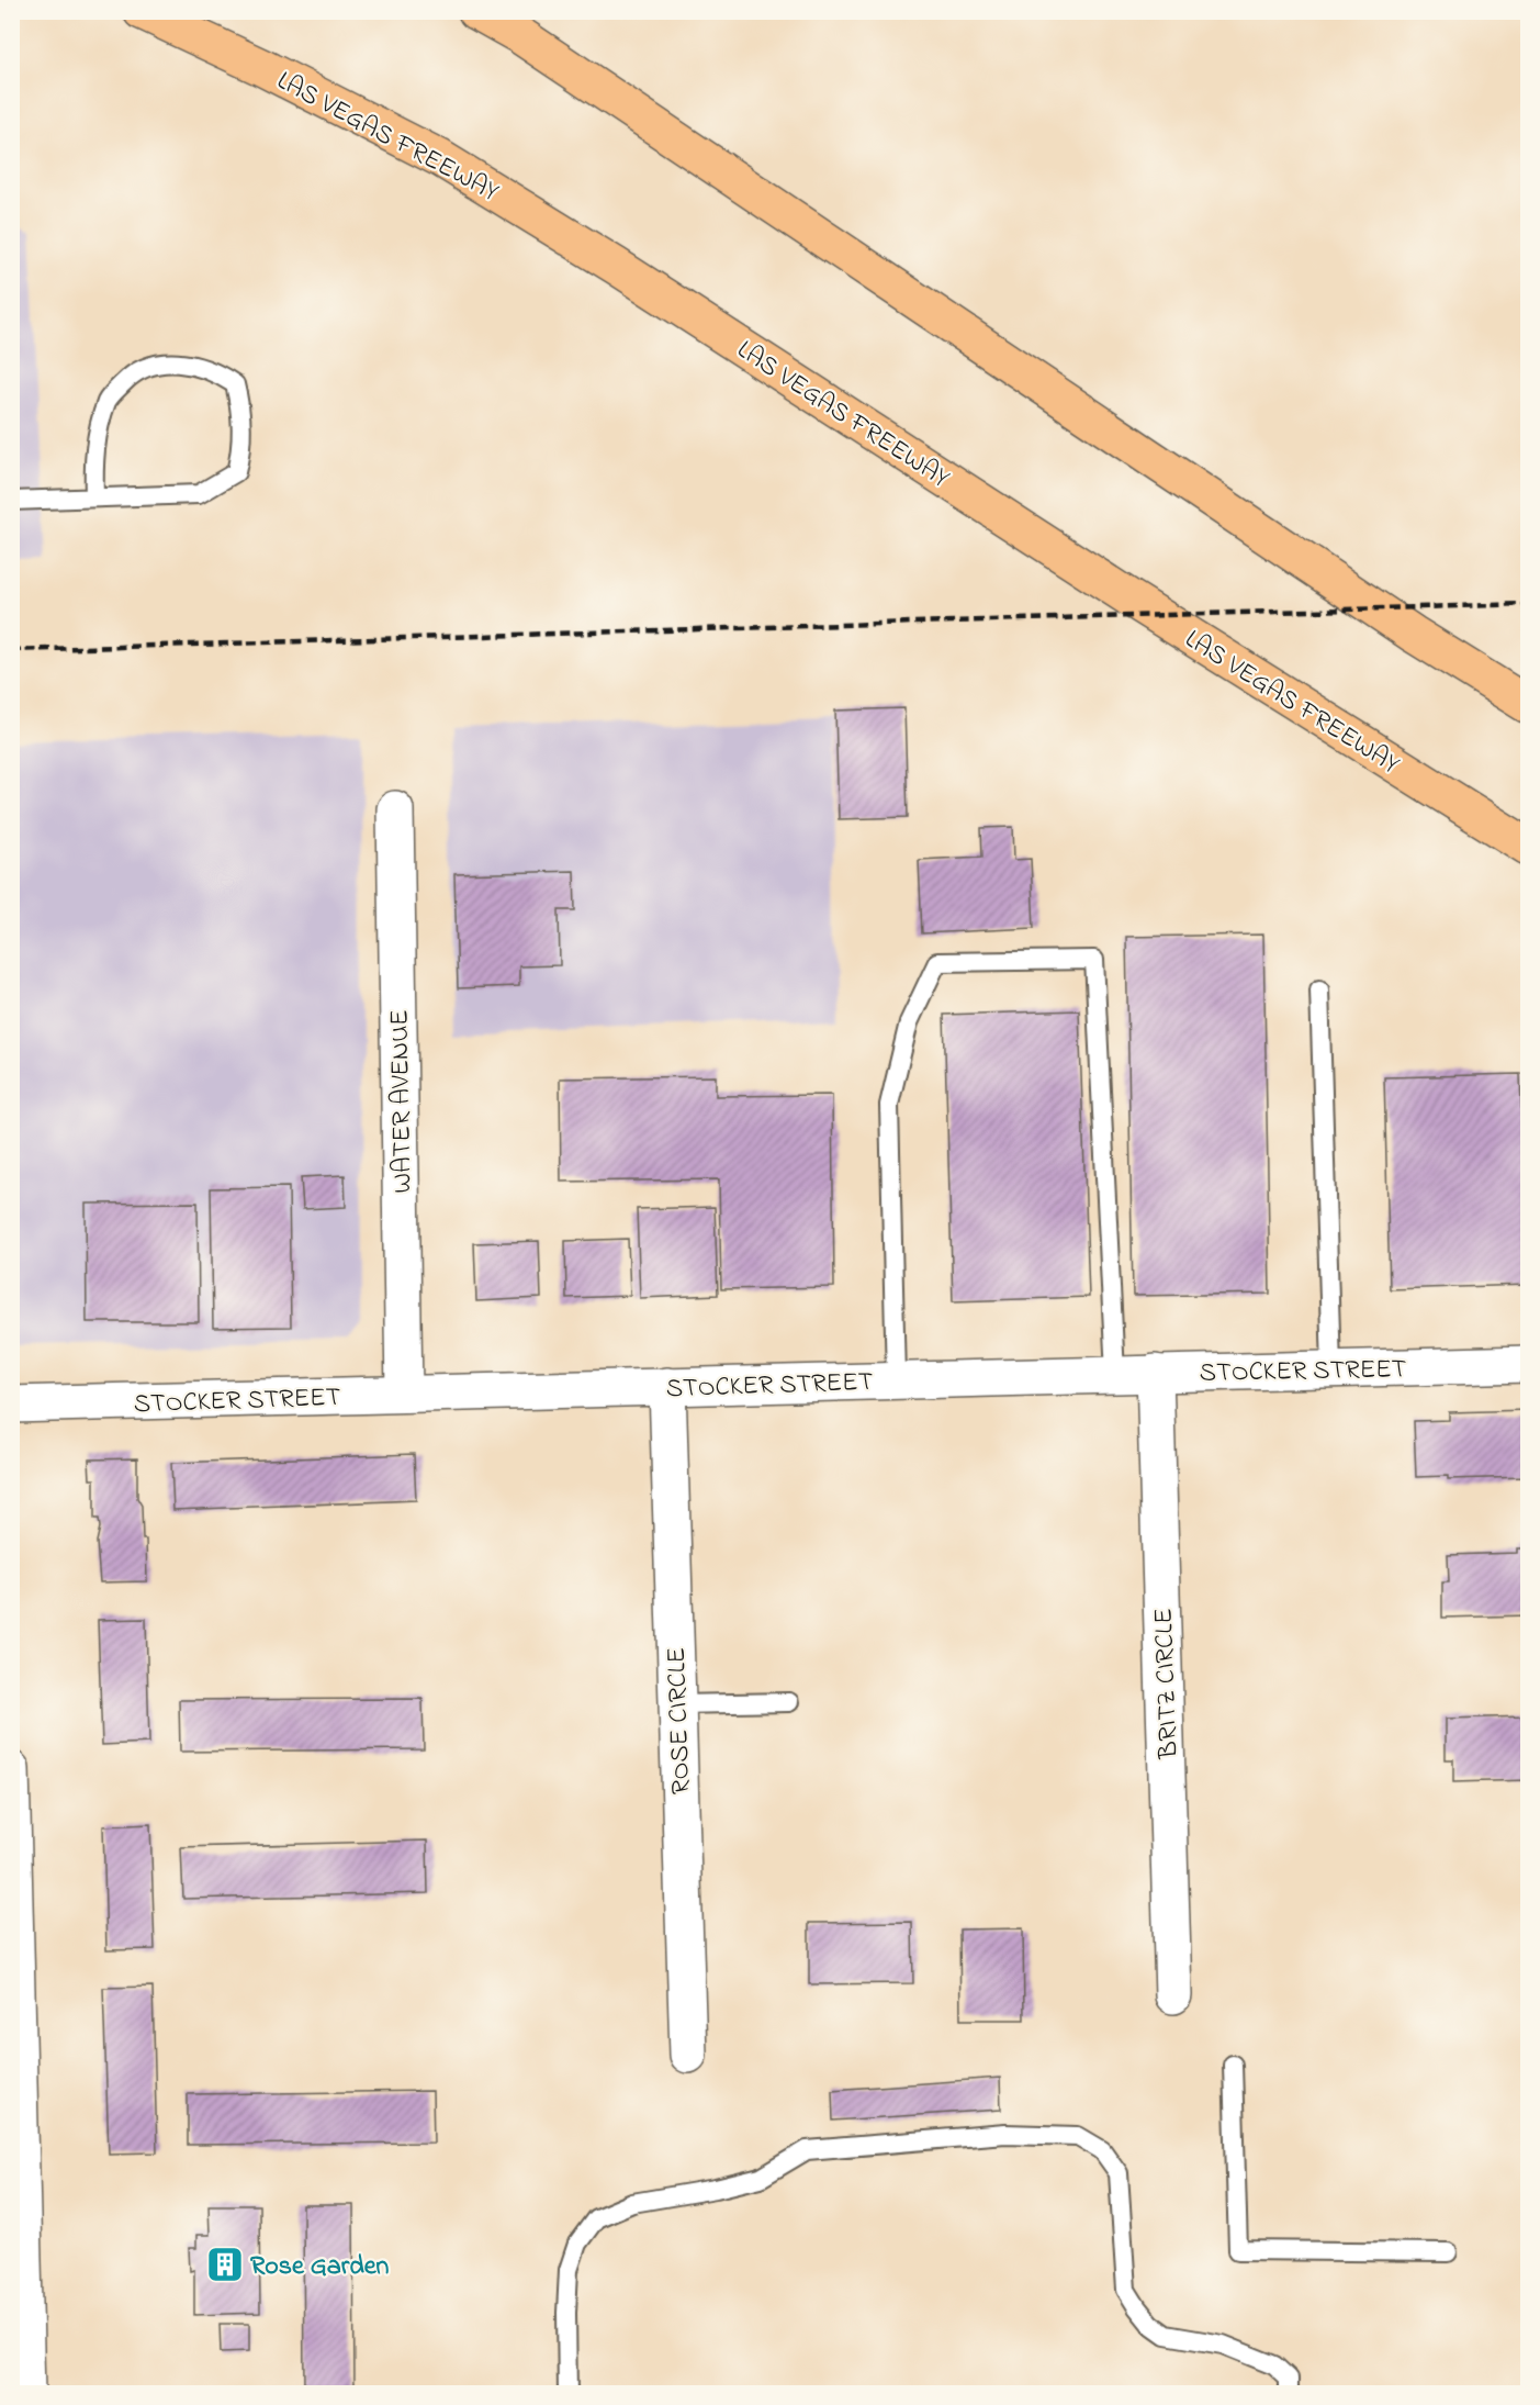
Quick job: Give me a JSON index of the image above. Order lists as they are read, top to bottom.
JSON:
{
  "streets": {
    "highway": ["LAS VEGAS FREEWAY"],
    "street": [
      "WATER AVENUE",
      "STOCKER STREET",
      "BRITZ CIRCLE",
      "ROSE CIRCLE"
    ]
  },
  "crossings": [
    ["WATER AVENUE", "STOCKER STREET"],
    ["STOCKER STREET", "BRITZ CIRCLE"],
    ["STOCKER STREET", "ROSE CIRCLE"]
  ],
  "places": {
    "building": ["Rose Garden"]
  }
}
